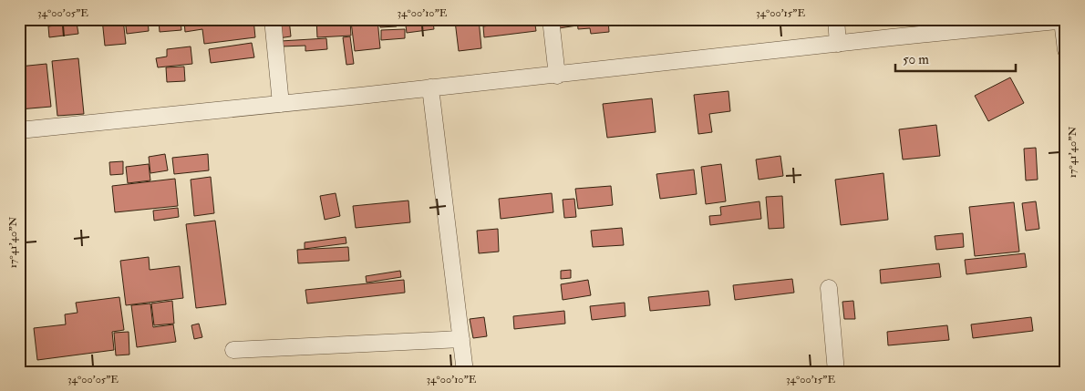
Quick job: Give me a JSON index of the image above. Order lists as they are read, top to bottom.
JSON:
{
  "scale_bar": "50 m",
  "coordinates": [
    "34°00'05\"E",
    "34°00'10\"E",
    "34°00'15\"E",
    "17°41'40\"N"
  ]
}
